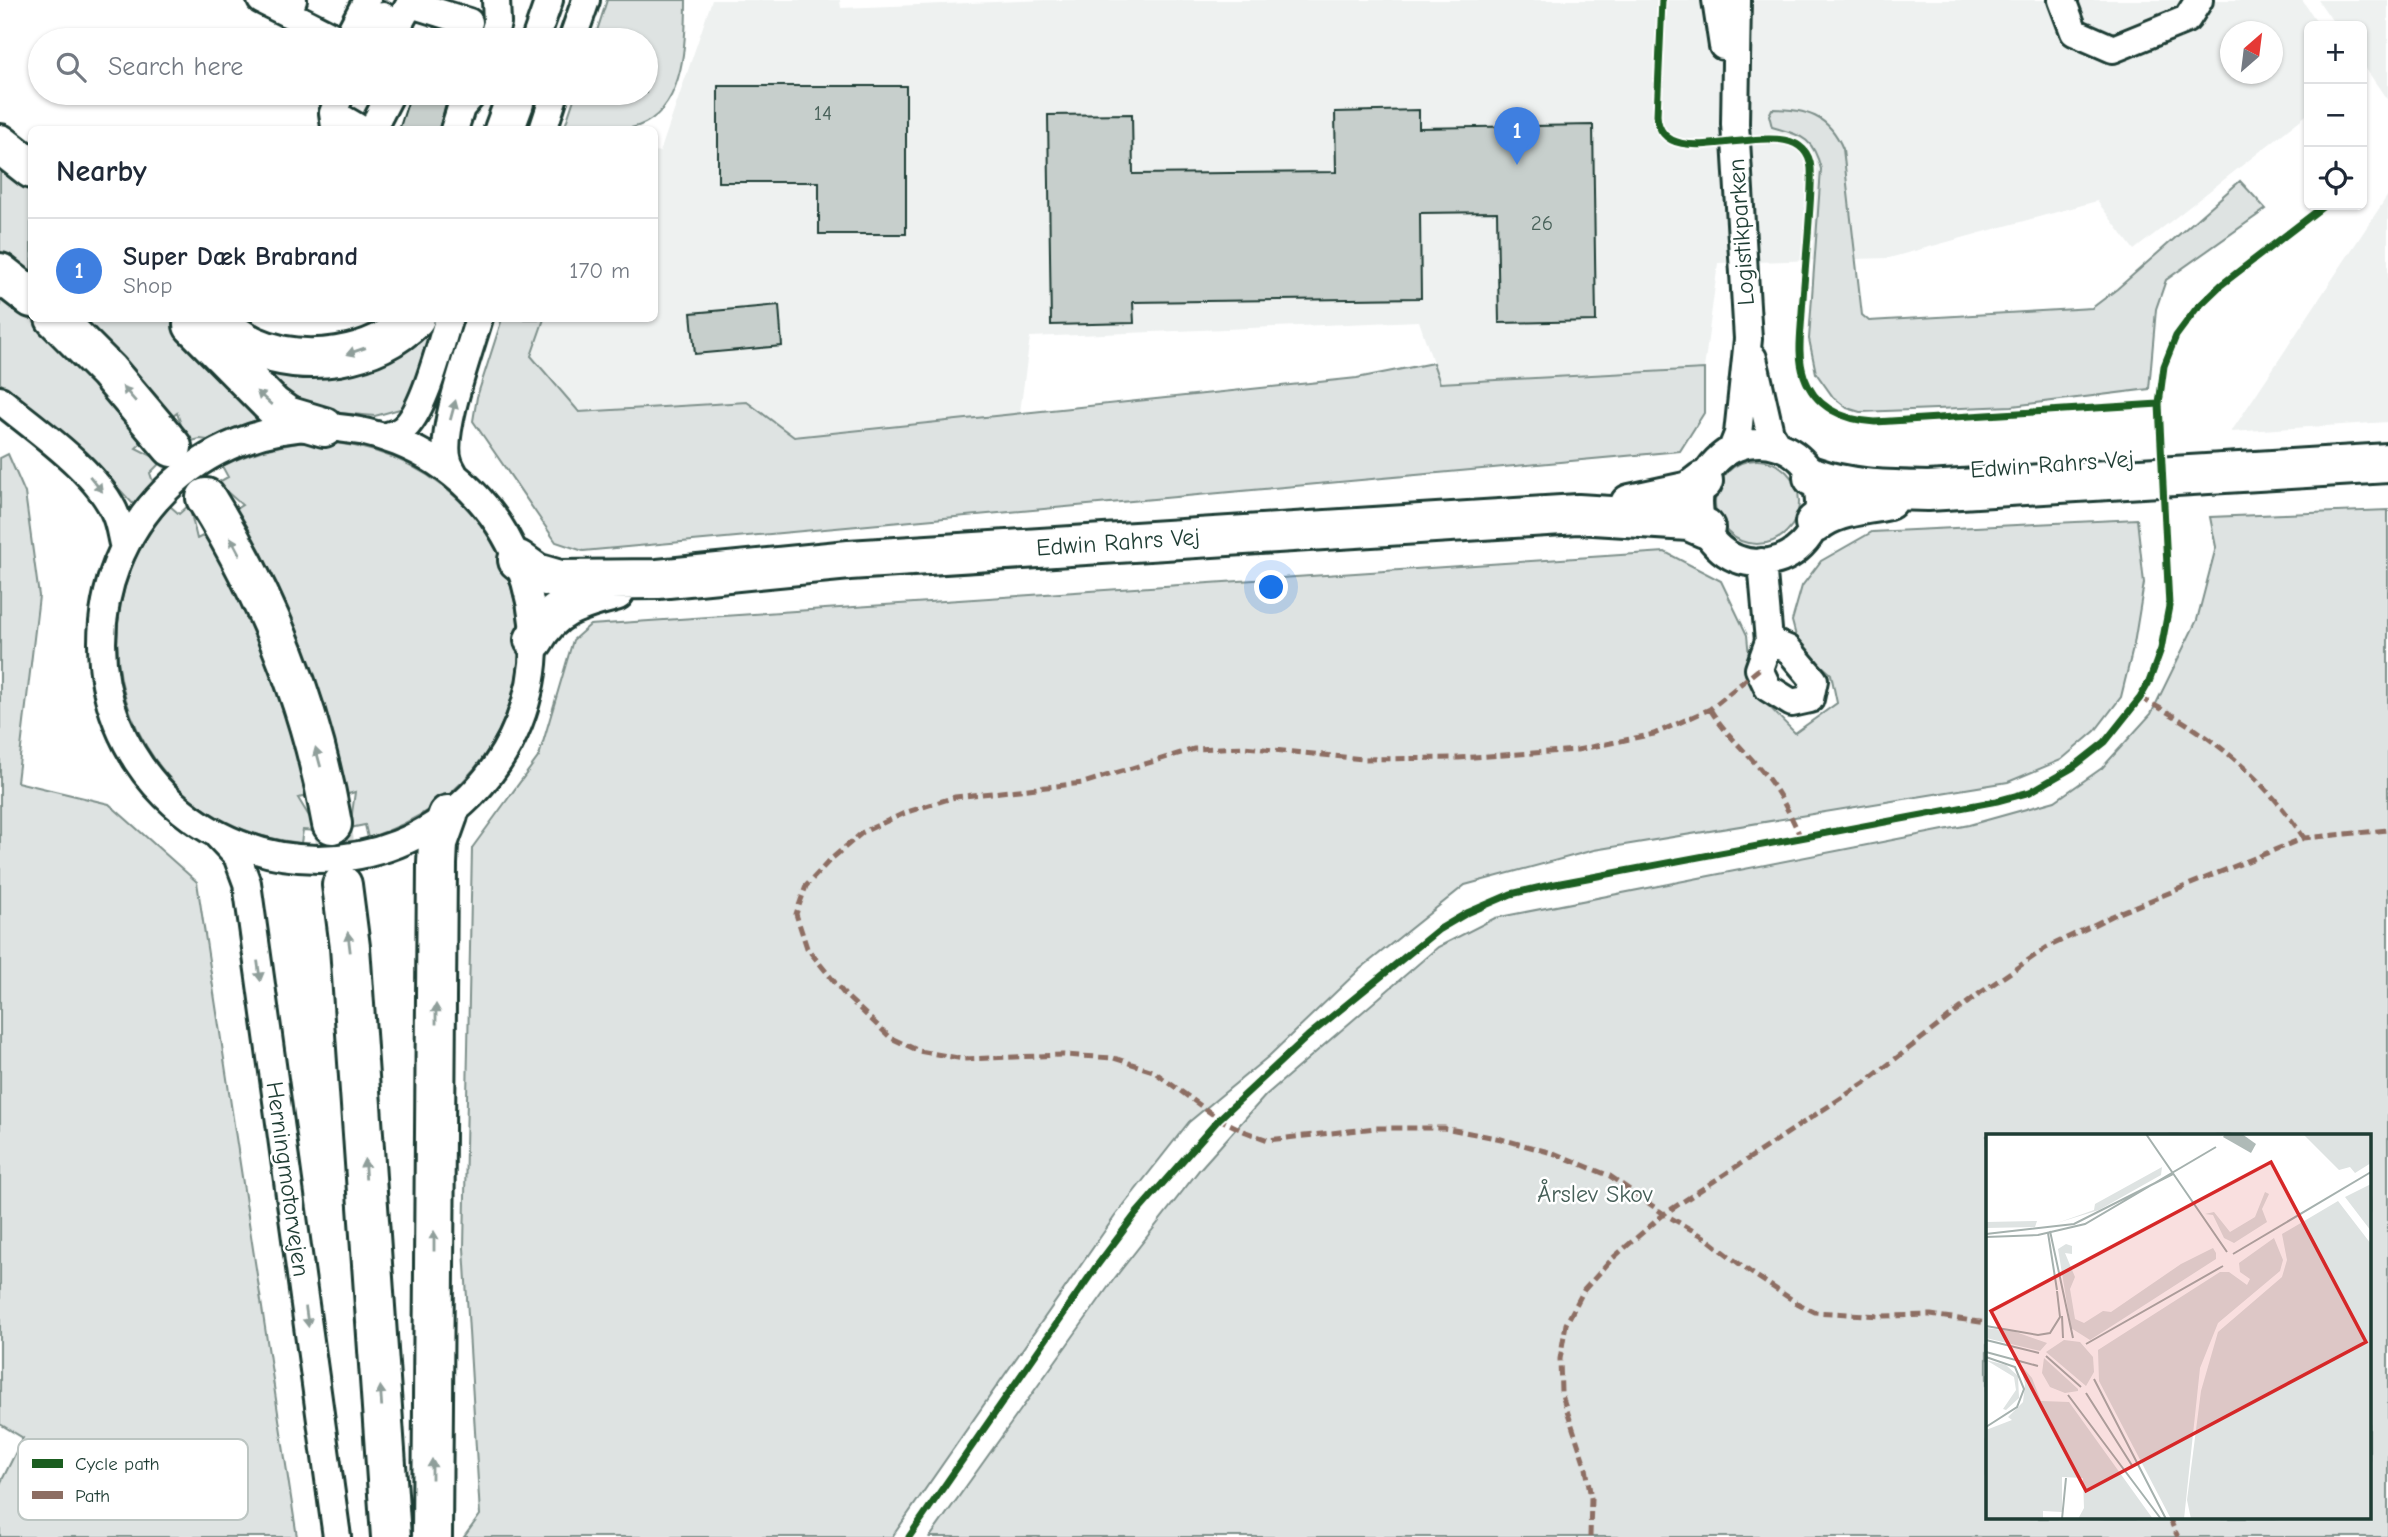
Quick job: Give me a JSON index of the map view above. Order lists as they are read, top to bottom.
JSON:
{
  "streets": {
    "highway": ["Edwin Rahrs Vej"],
    "street": ["Logistikparken", "Herningmotorvejen"]
  },
  "one_way": ["Herningmotorvejen"],
  "parks": ["Årslev Skov"],
  "house_numbers": ["14", "26"],
  "legend": ["Cycle path", "Path"],
  "north": "top right",
  "page": {
    "map_buttons": ["+", "−"],
    "search": "Search here",
    "pins": "1",
    "heading": "Nearby",
    "list": [
      {
        "mark": "1",
        "name": "Super Dæk Brabrand",
        "note": "Shop",
        "value": "170 m"
      }
    ]
  }
}
